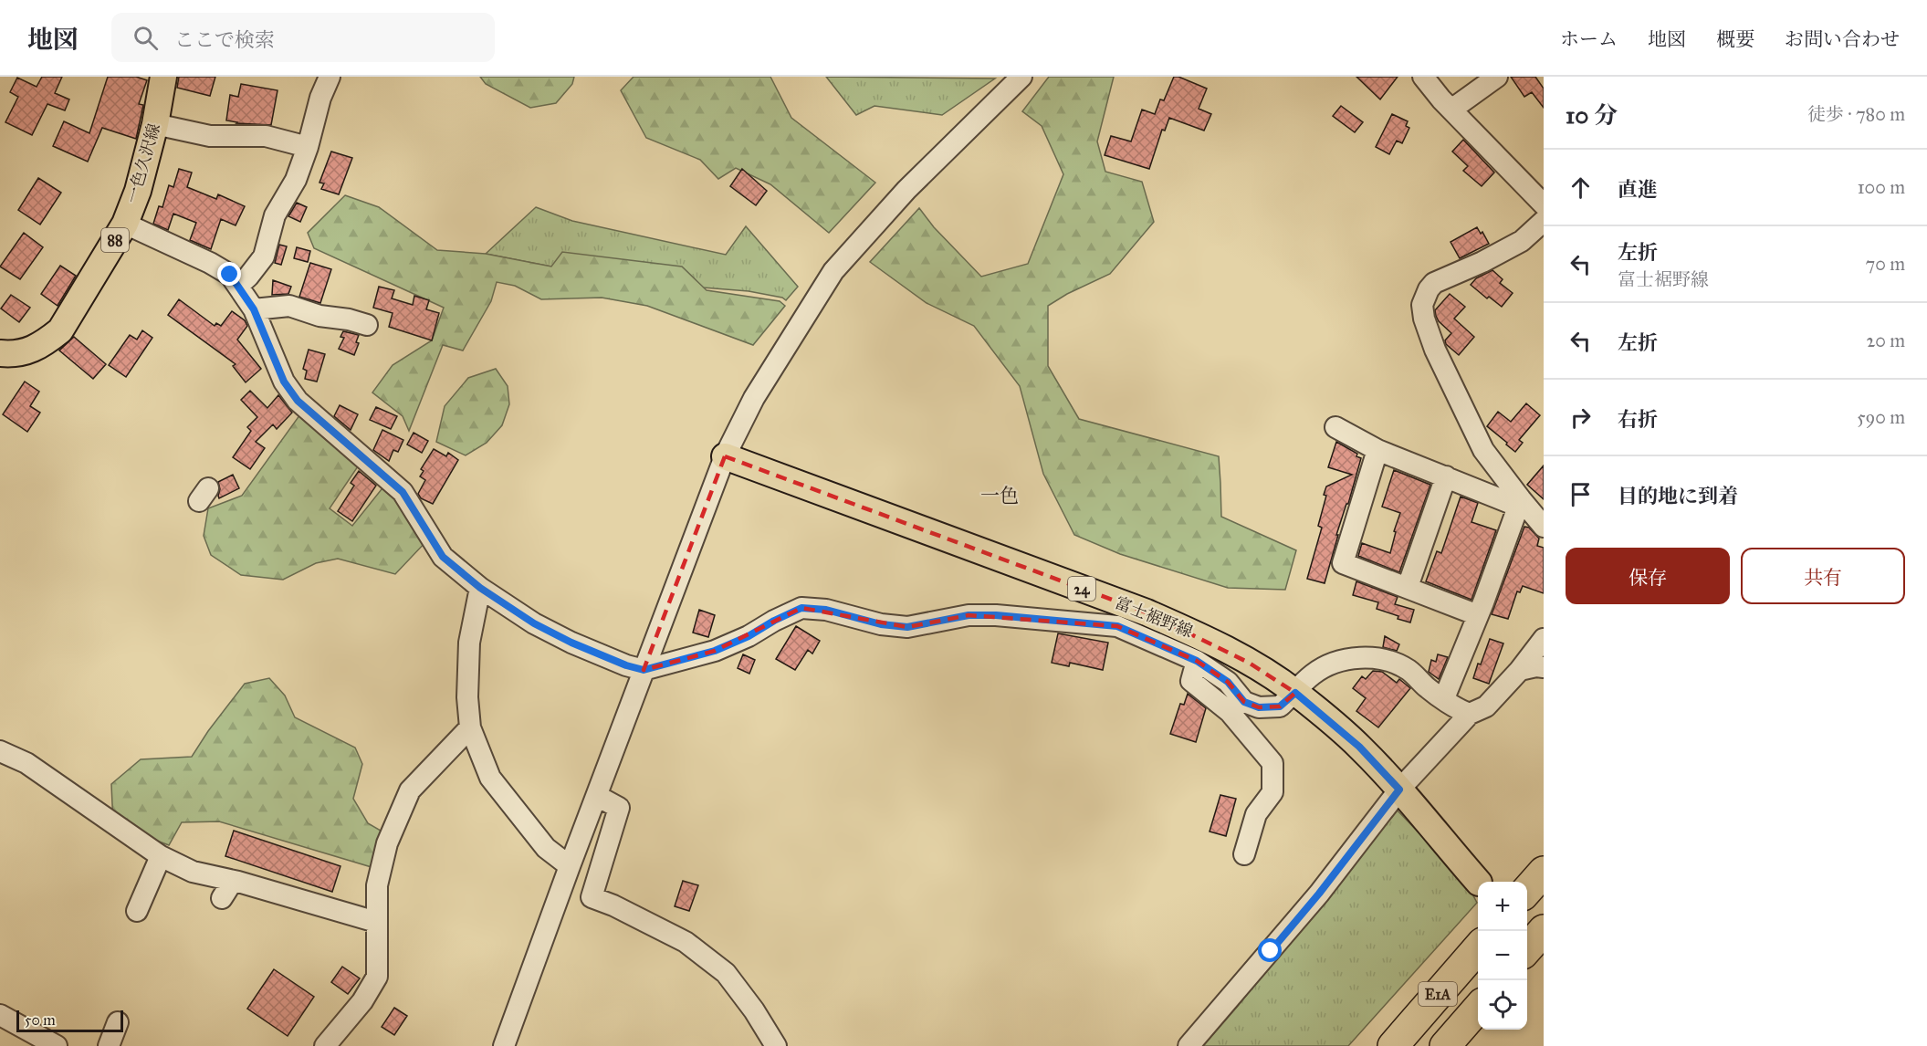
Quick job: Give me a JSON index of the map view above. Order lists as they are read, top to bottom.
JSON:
{
  "streets": {
    "highway": ["E1A"],
    "main road": [
      "一色久沢線",
      "88",
      "24",
      "富士裾野線"
    ]
  },
  "districts": ["一色"],
  "scale_bar": "50 m",
  "page": {
    "header": "地図",
    "search": "ここで検索",
    "nav": [
      "ホーム",
      "地図",
      "概要",
      "お問い合わせ"
    ],
    "heading": ["10 分", "徒歩 · 780 m"],
    "list": [
      ["直進", "100 m"],
      ["左折", "富士裾野線", "70 m"],
      ["左折", "20 m"],
      ["右折", "590 m"],
      "目的地に到着"
    ],
    "buttons": ["保存", "共有"],
    "map_buttons": ["+", "−"],
    "scale": "50 m"
  }
}
